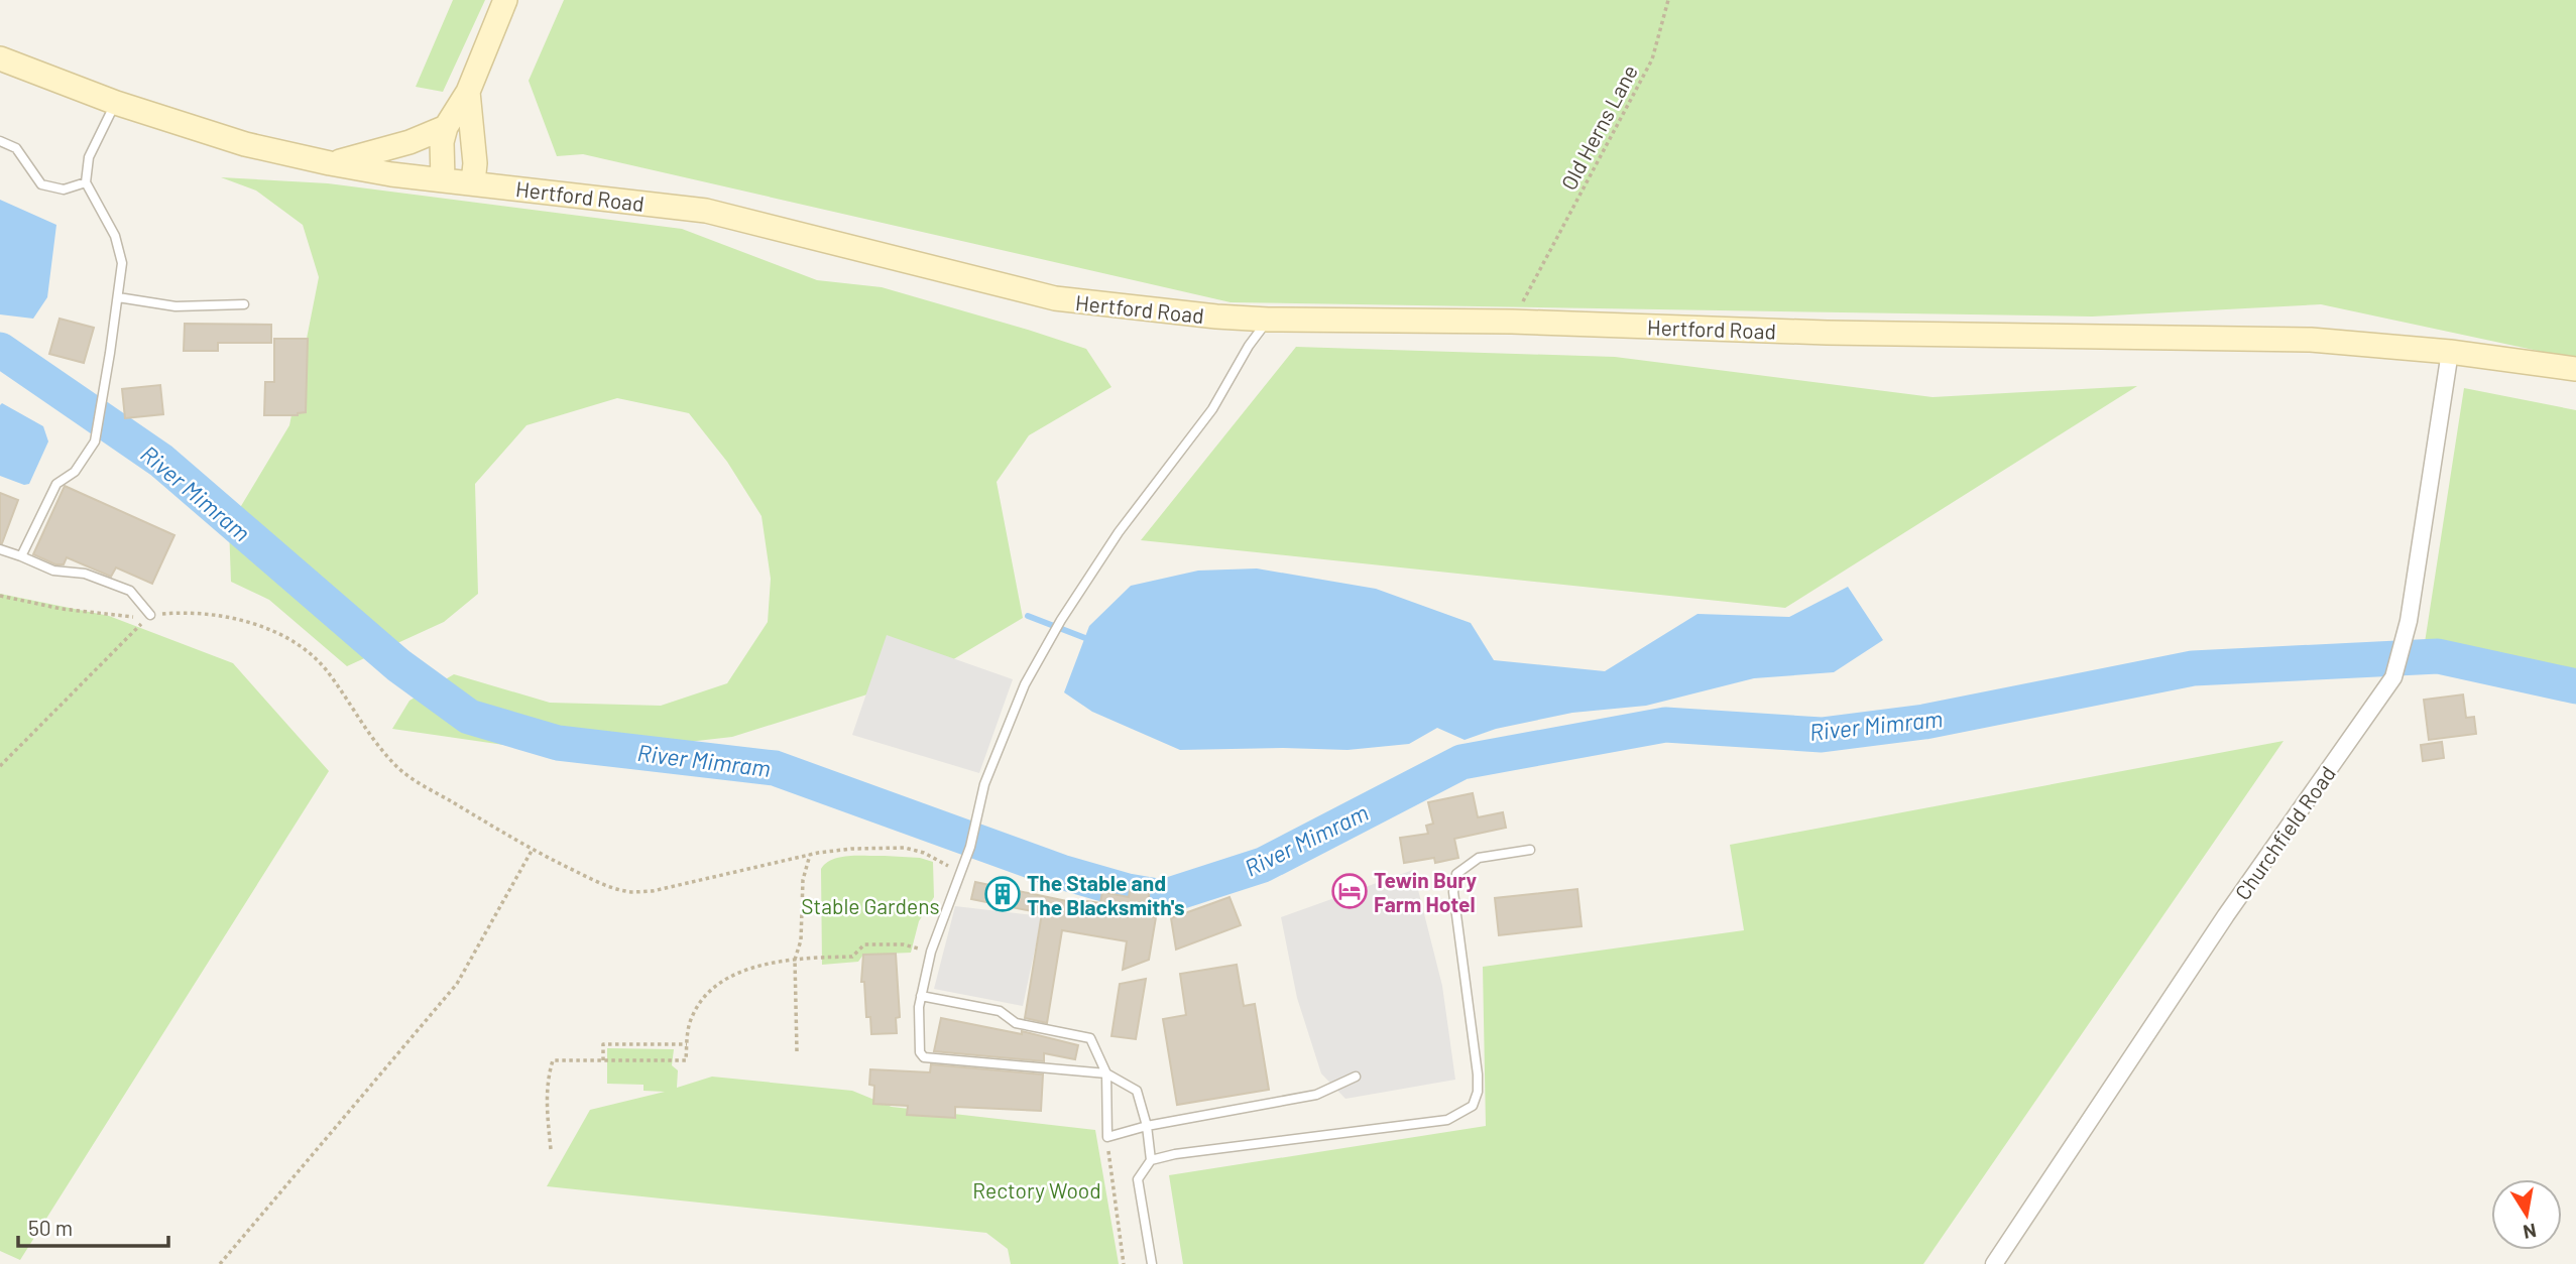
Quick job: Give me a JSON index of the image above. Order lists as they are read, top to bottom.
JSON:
{
  "streets": {
    "main road": ["Hertford Road"],
    "street": ["Churchfield Road"],
    "path": ["Old Herns Lane"]
  },
  "crossings": [
    ["Old Herns Lane", "Hertford Road"],
    ["Hertford Road", "Churchfield Road"]
  ],
  "water": ["River Mimram"],
  "parks": ["Stable Gardens", "Rectory Wood"],
  "places": {
    "hotel": ["Tewin Bury Farm Hotel"],
    "building": ["The Stable and The Blacksmith's"]
  },
  "scale_bar": "50 m",
  "north": "bottom"
}
